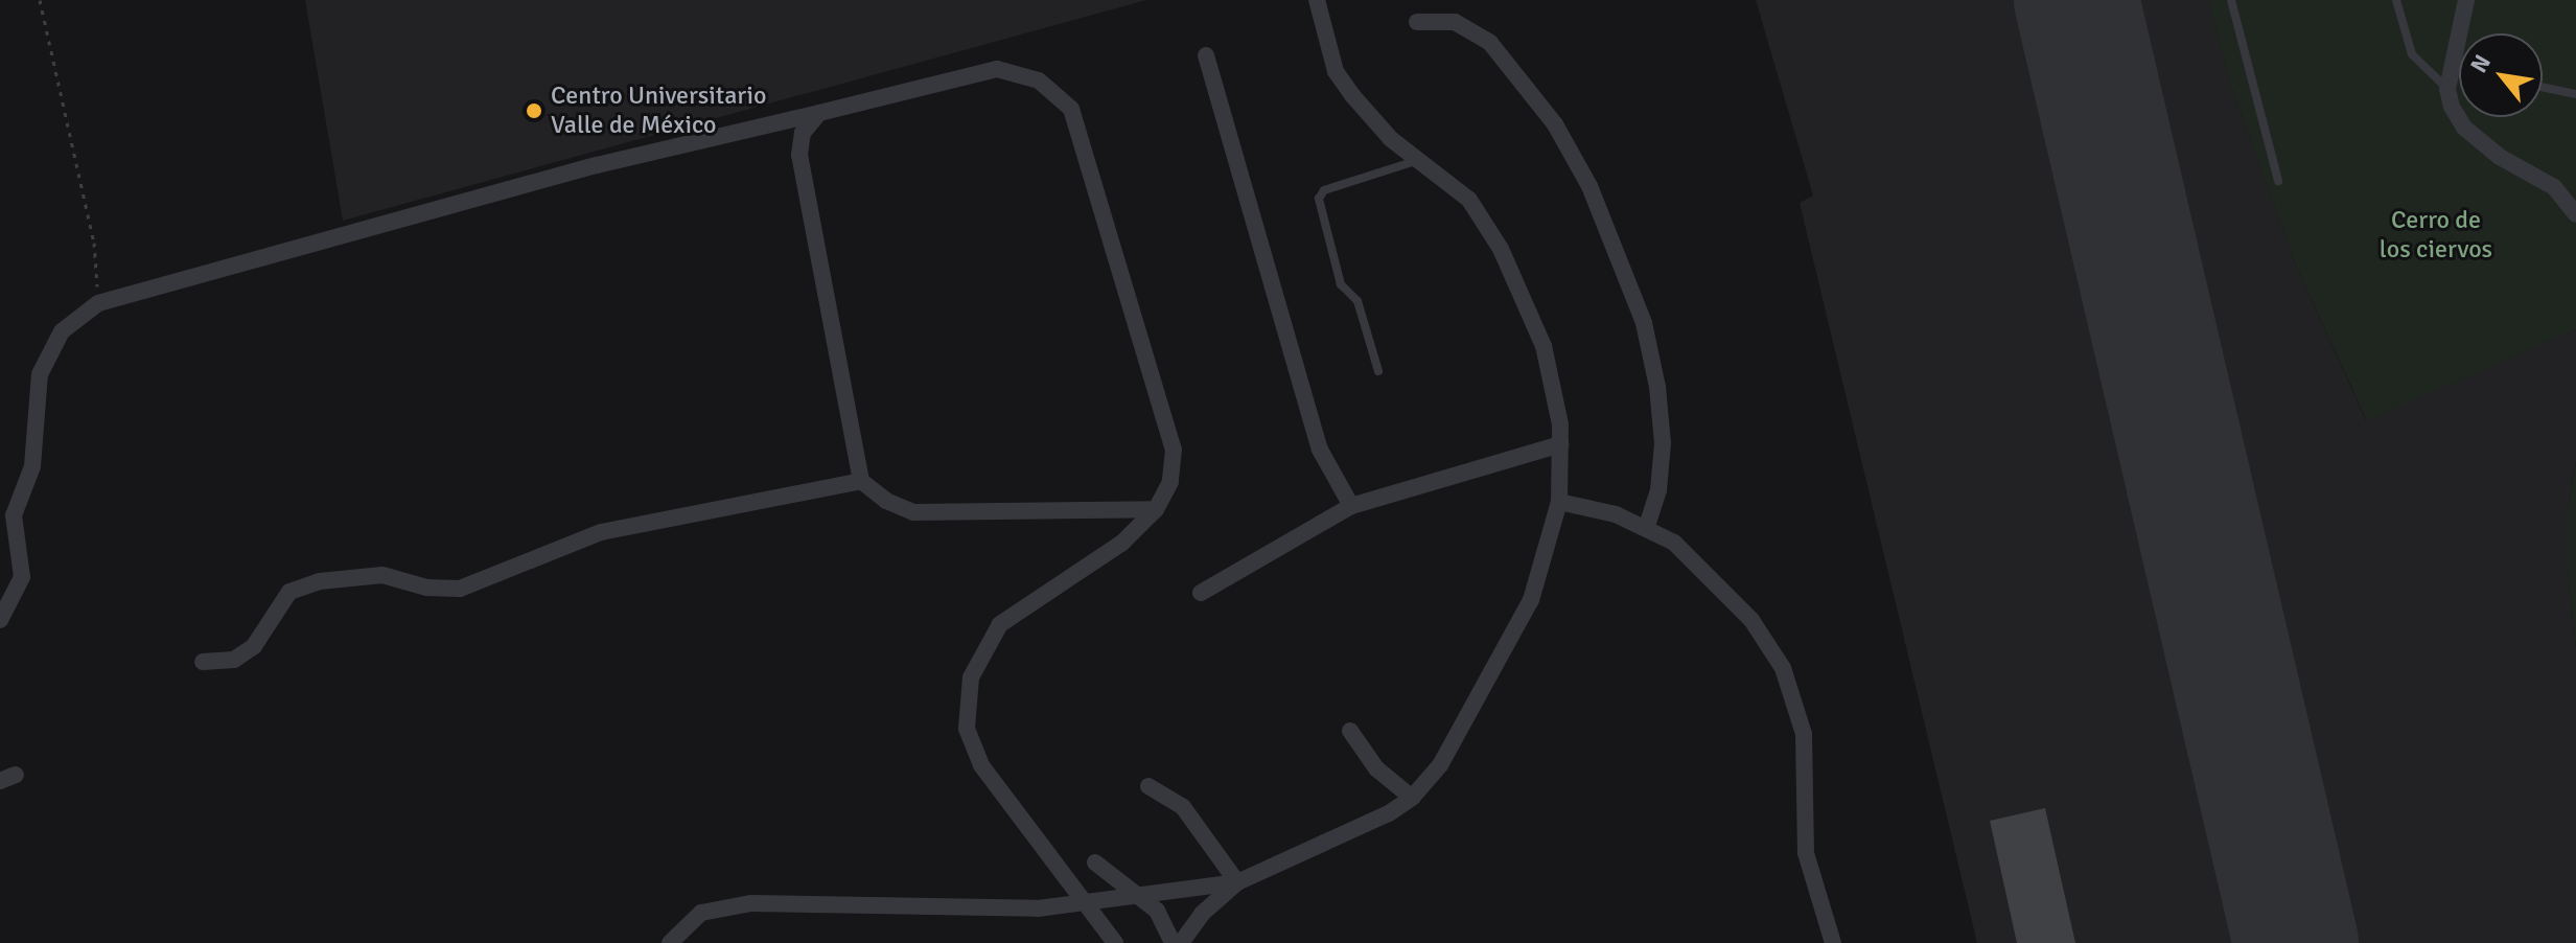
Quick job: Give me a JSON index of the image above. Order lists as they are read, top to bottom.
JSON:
{
  "parks": ["Cerro de los ciervos"],
  "places": ["Centro Universitario Valle de México"],
  "north": "top left"
}
